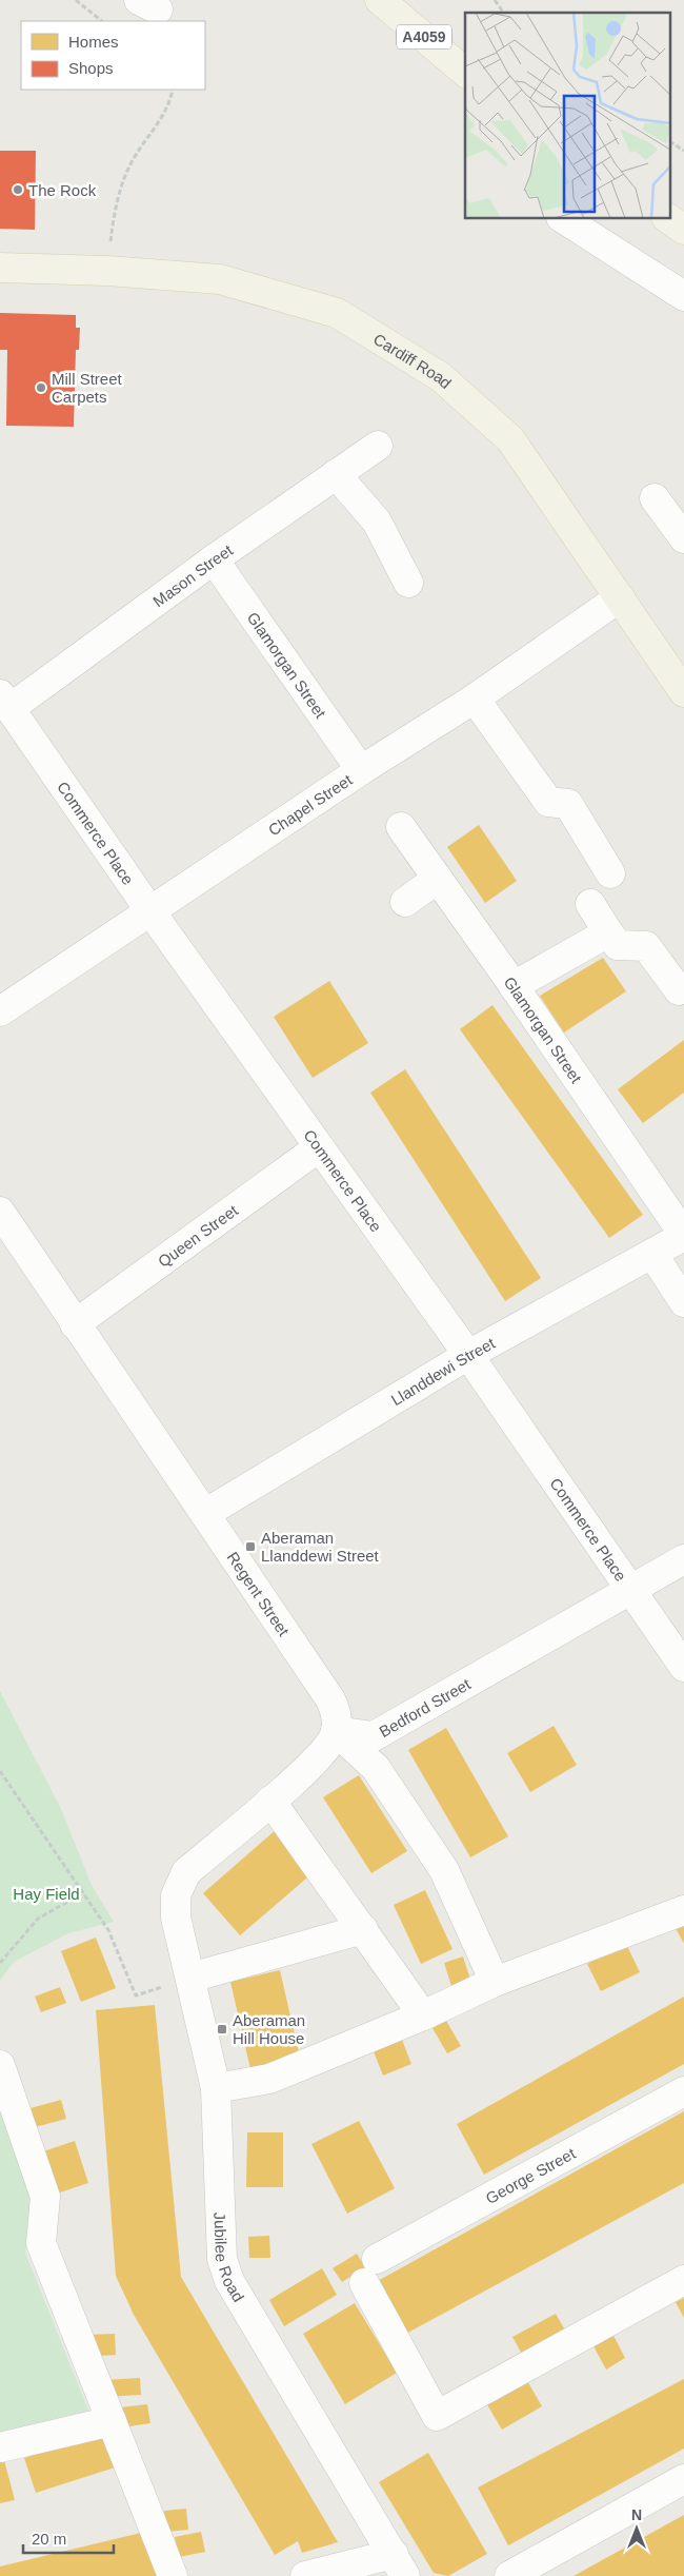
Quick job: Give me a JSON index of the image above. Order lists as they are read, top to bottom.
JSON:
{
  "streets": {
    "main road": ["A4059", "Cardiff Road"],
    "street": [
      "Mason Street",
      "Glamorgan Street",
      "Chapel Street",
      "Commerce Place",
      "Queen Street",
      "Llanddewi Street",
      "Regent Street",
      "Bedford Street",
      "George Street",
      "Jubilee Road"
    ]
  },
  "crossings": [
    ["Cardiff Road", "Chapel Street"],
    ["Mason Street", "Glamorgan Street"],
    ["Mason Street", "Commerce Place"],
    ["Glamorgan Street", "Chapel Street"],
    ["Glamorgan Street", "Llanddewi Street"],
    ["Chapel Street", "Commerce Place"],
    ["Commerce Place", "Queen Street"],
    ["Commerce Place", "Llanddewi Street"],
    ["Commerce Place", "Bedford Street"],
    ["Queen Street", "Regent Street"],
    ["Llanddewi Street", "Regent Street"],
    ["Regent Street", "Bedford Street"]
  ],
  "parks": ["Hay Field"],
  "places": {
    "other": ["The Rock", "Mill Street Carpets"],
    "transit": ["Aberaman Llanddewi Street", "Aberaman Hill House"]
  },
  "legend": ["Homes", "Shops"],
  "scale_bar": "20 m",
  "north": "top"
}
